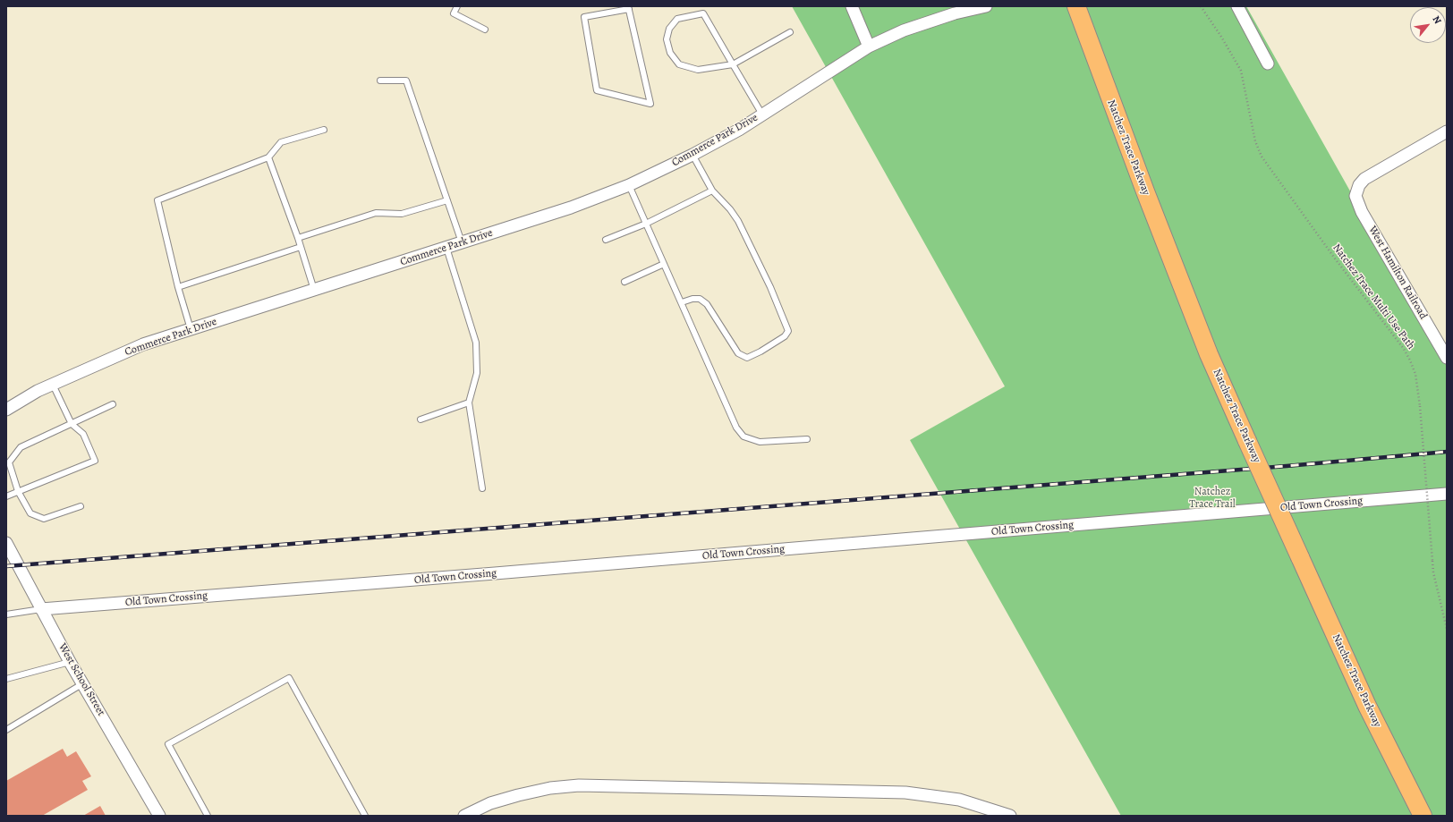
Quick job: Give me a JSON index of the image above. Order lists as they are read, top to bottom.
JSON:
{
  "streets": {
    "main road": ["Natchez Trace Parkway"],
    "street": [
      "Commerce Park Drive",
      "West Hamilton Railroad",
      "Old Town Crossing",
      "West School Street"
    ],
    "path": ["Natchez Trace Multi Use Path"]
  },
  "crossings": [
    ["Old Town Crossing", "West School Street"]
  ],
  "parks": ["Natchez Trace Trail"],
  "north": "top right"
}
